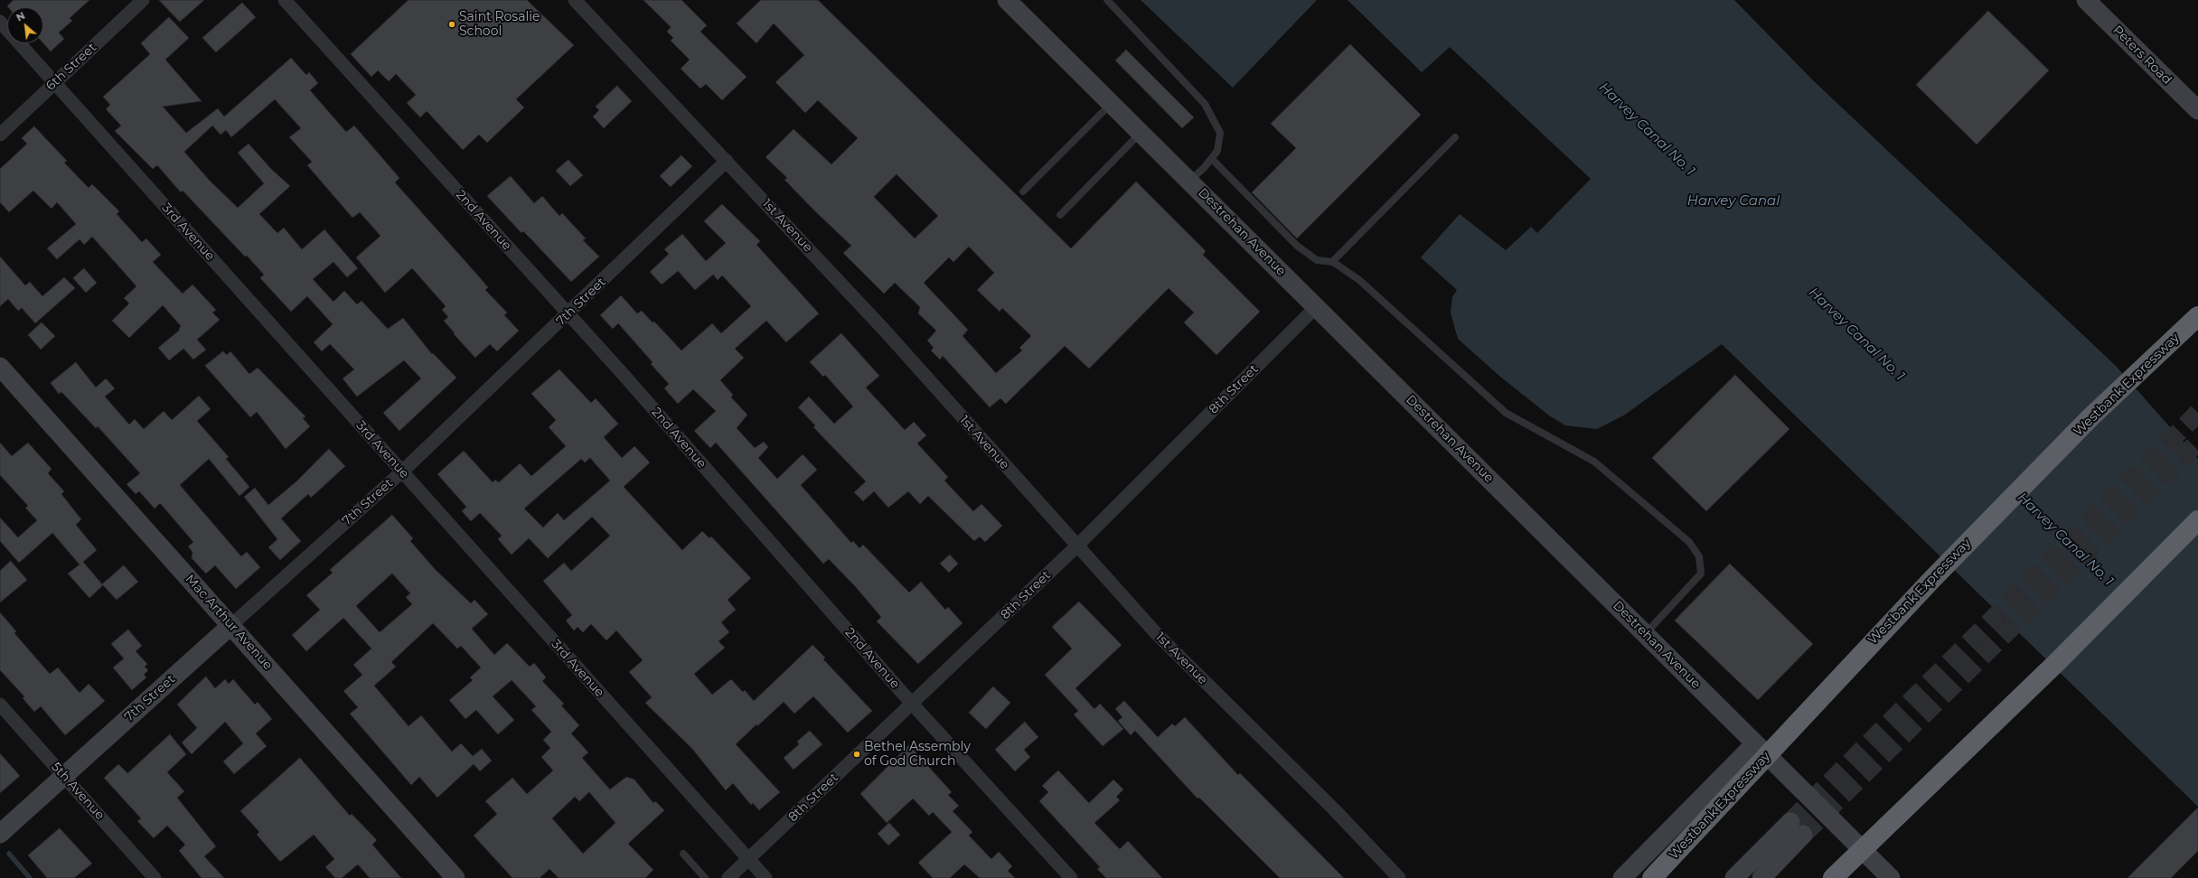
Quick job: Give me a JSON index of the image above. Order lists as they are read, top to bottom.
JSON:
{
  "streets": {
    "highway": ["Westbank Expressway"],
    "main road": [
      "Peters Road",
      "Destrehan Avenue",
      "7th Street",
      "Mac Arthur Avenue"
    ],
    "street": [
      "6th Street",
      "2nd Avenue",
      "1st Avenue",
      "3rd Avenue",
      "8th Street",
      "5th Avenue"
    ]
  },
  "crossings": [
    ["6th Street", "3rd Avenue"],
    ["2nd Avenue", "7th Street"],
    ["2nd Avenue", "8th Street"],
    ["1st Avenue", "7th Street"],
    ["1st Avenue", "8th Street"],
    ["3rd Avenue", "7th Street"],
    ["3rd Avenue", "8th Street"],
    ["Destrehan Avenue", "Westbank Expressway"],
    ["Destrehan Avenue", "8th Street"],
    ["7th Street", "Mac Arthur Avenue"],
    ["7th Street", "5th Avenue"]
  ],
  "water": ["Harvey Canal No. 1", "Harvey Canal"],
  "places": ["Saint Rosalie School", "Bethel Assembly of God Church"],
  "north": "top left"
}
